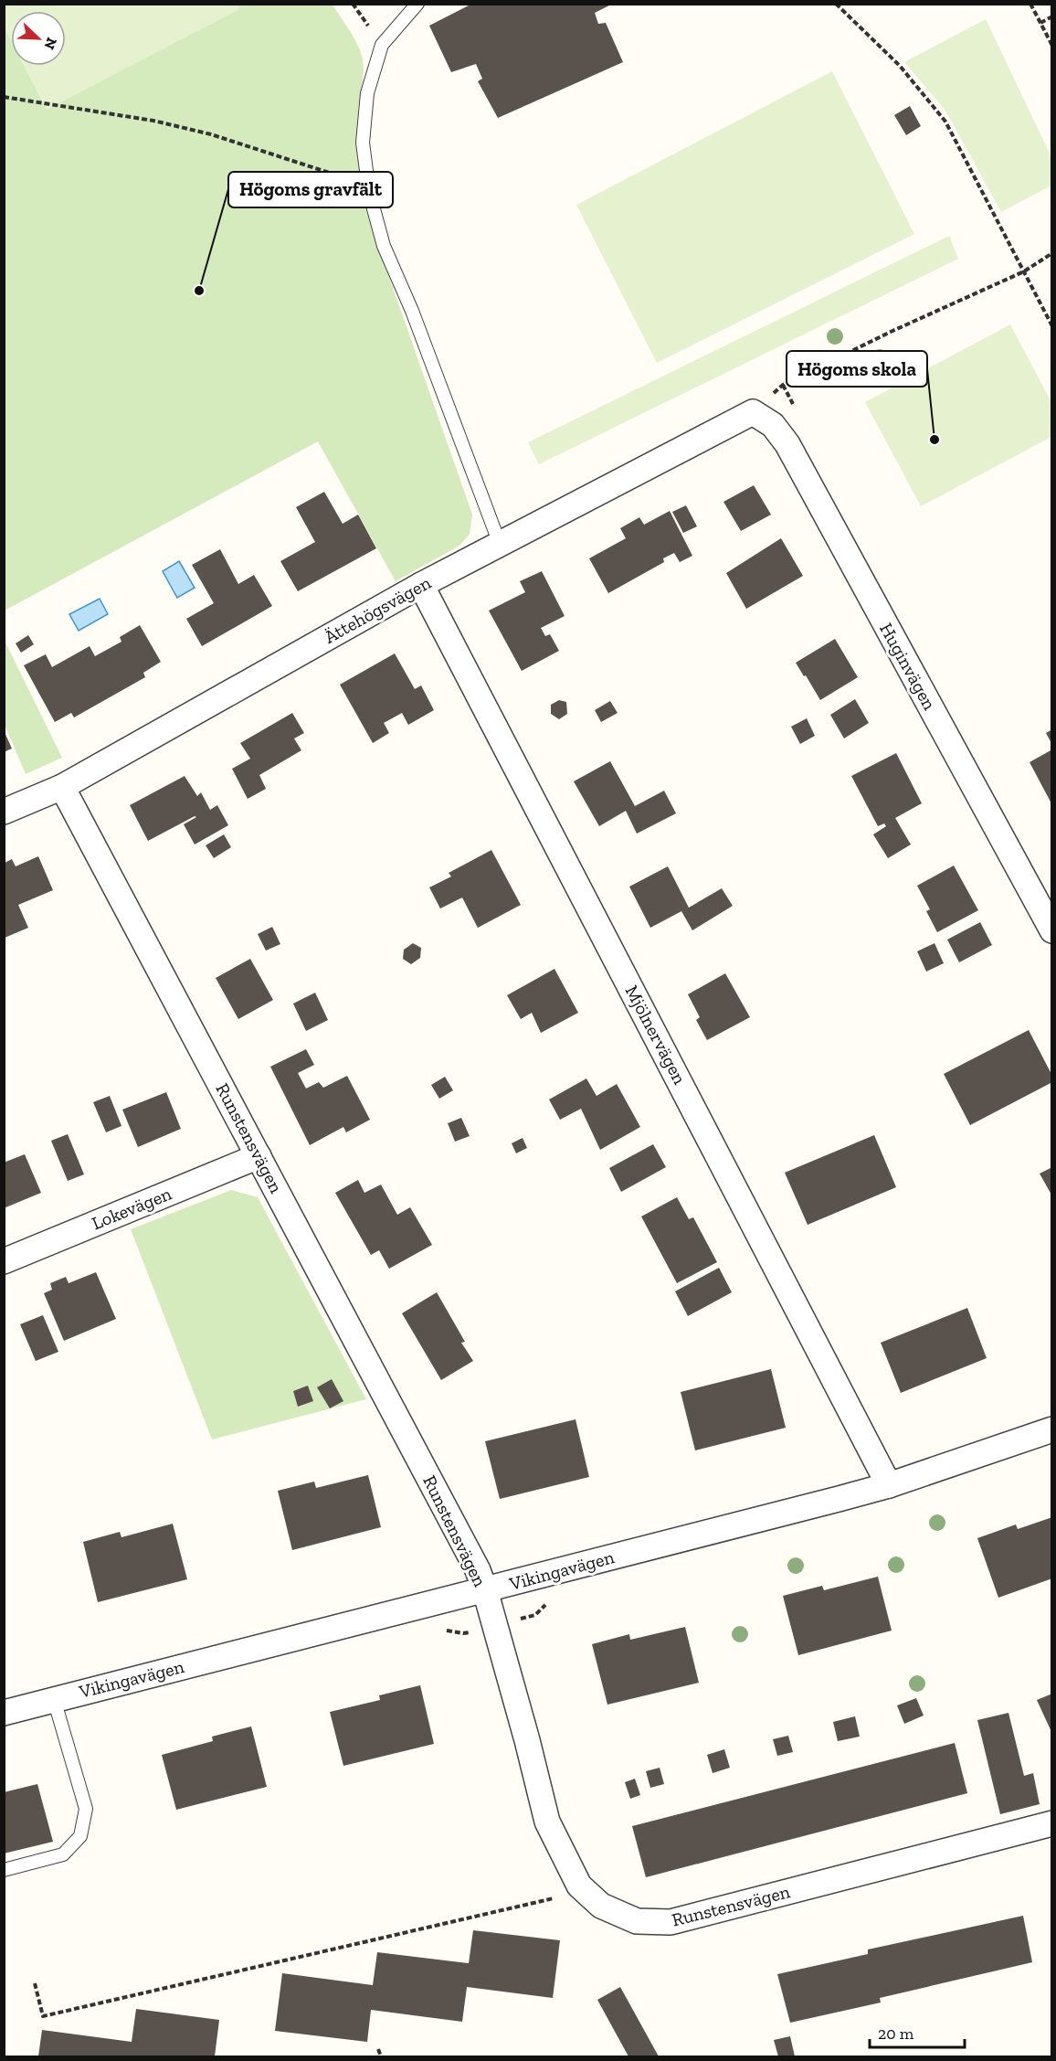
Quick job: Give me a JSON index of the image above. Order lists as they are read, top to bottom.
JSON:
{
  "streets": {
    "street": [
      "Ättehögsvägen",
      "Huginvägen",
      "Mjölnervägen",
      "Runstensvägen",
      "Lokevägen",
      "Vikingavägen"
    ]
  },
  "crossings": [
    ["Ättehögsvägen", "Huginvägen"],
    ["Ättehögsvägen", "Mjölnervägen"],
    ["Ättehögsvägen", "Runstensvägen"],
    ["Mjölnervägen", "Vikingavägen"],
    ["Runstensvägen", "Lokevägen"],
    ["Runstensvägen", "Vikingavägen"]
  ],
  "places": ["Högoms gravfält", "Högoms skola"],
  "scale_bar": "20 m",
  "north": "bottom right"
}
